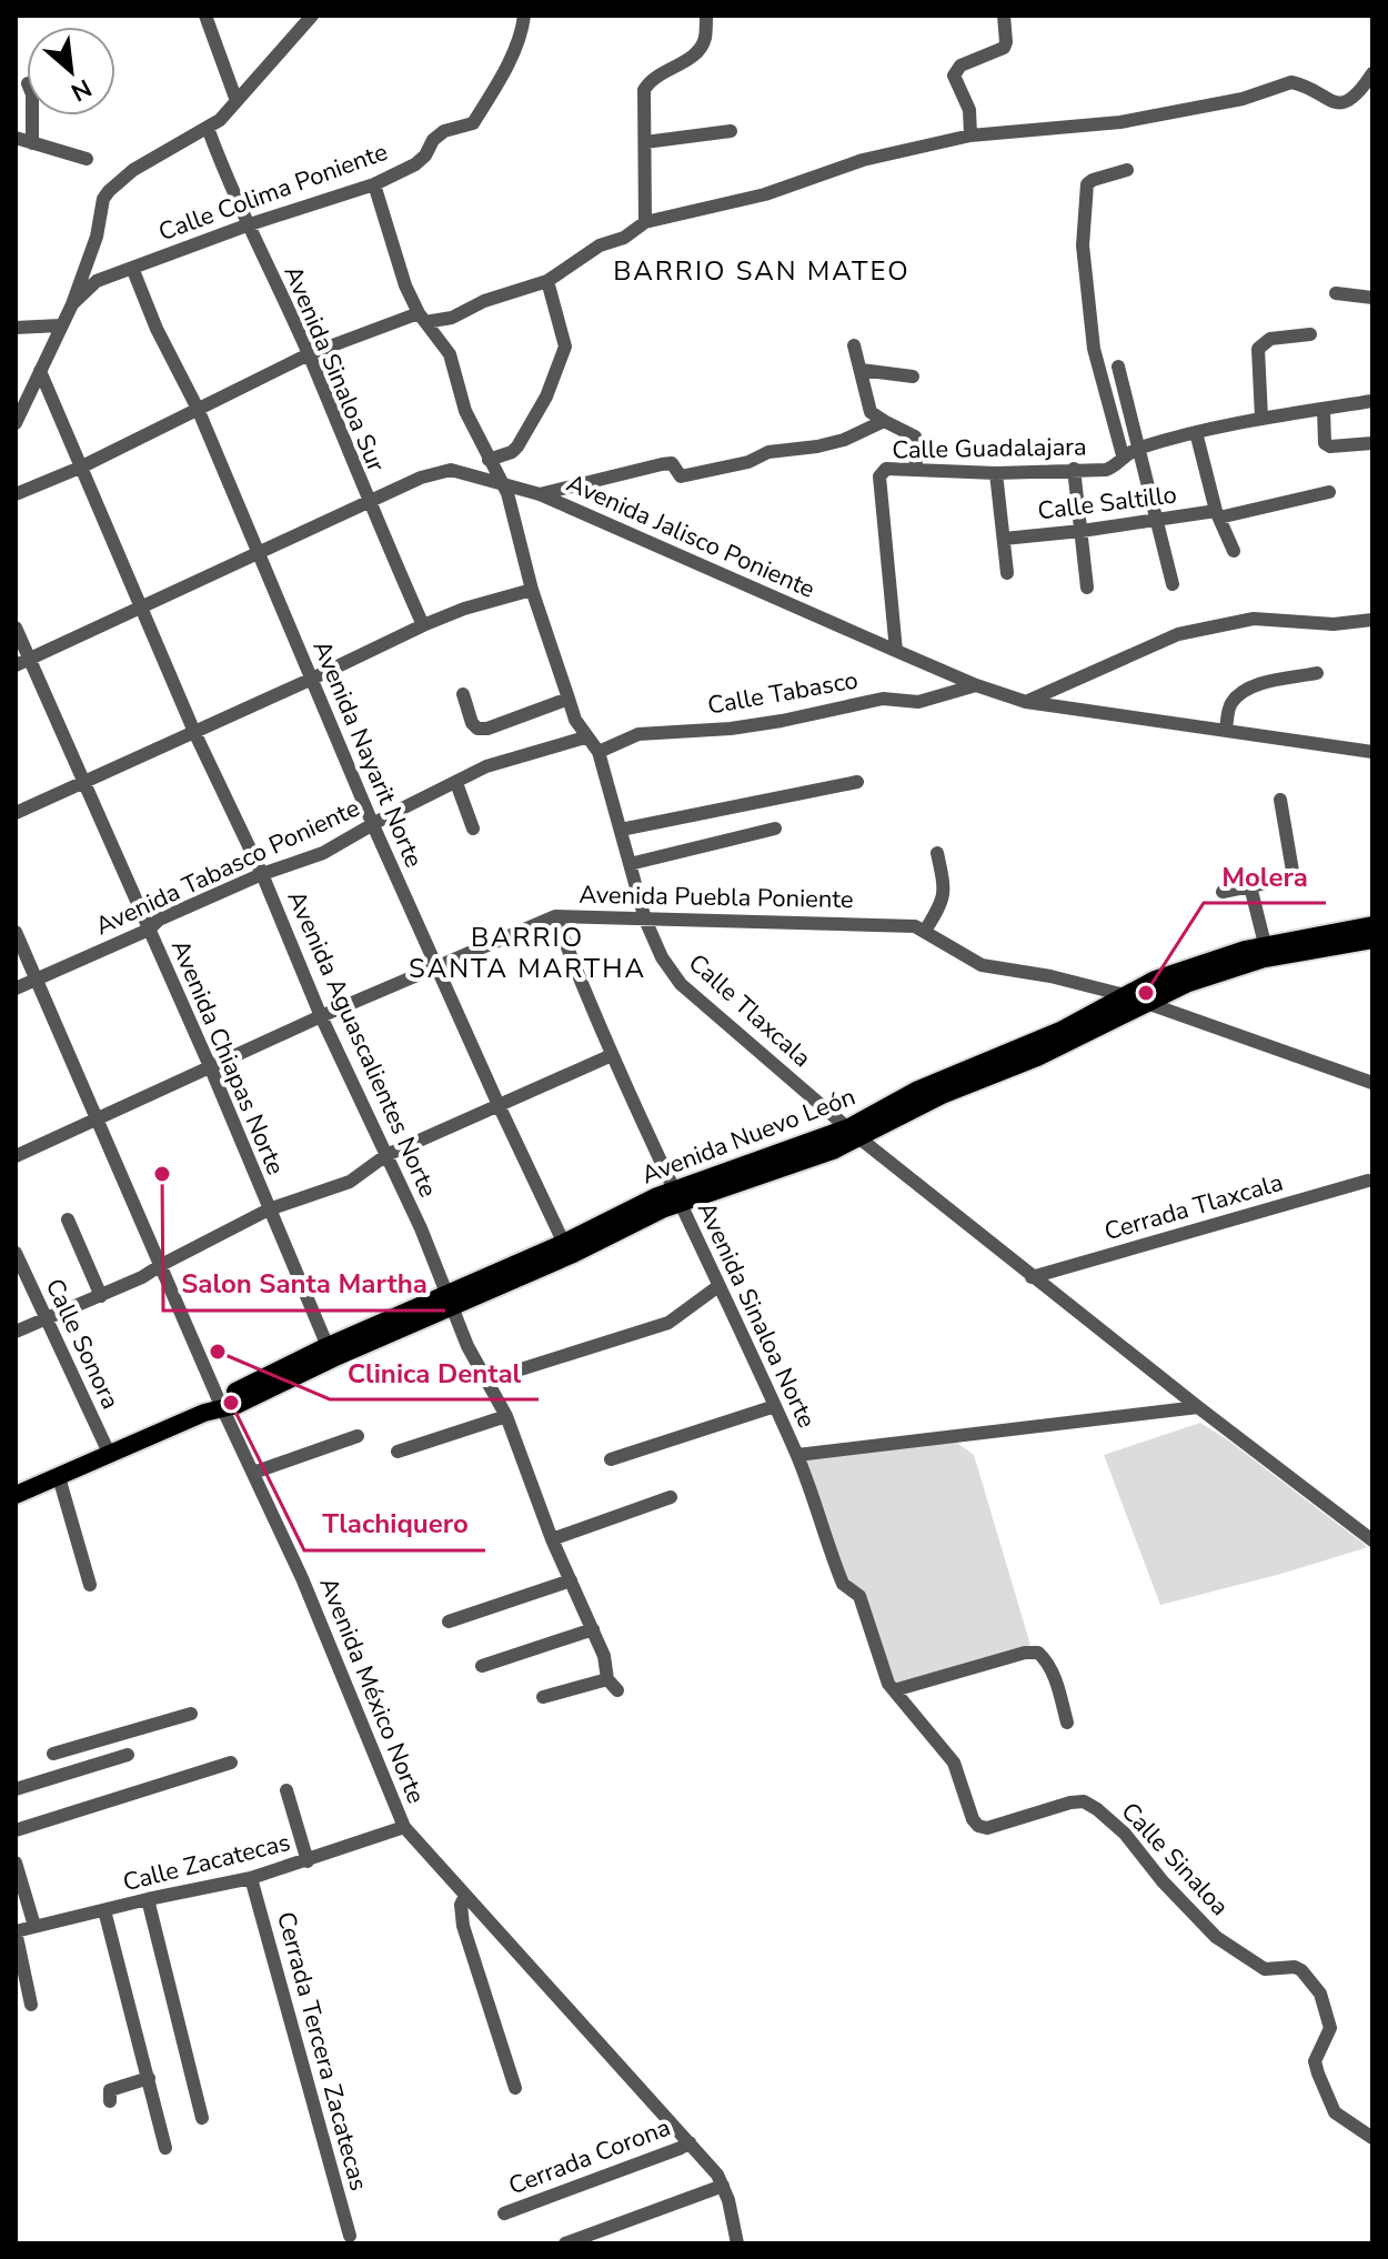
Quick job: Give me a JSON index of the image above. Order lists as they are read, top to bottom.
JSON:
{
  "streets": {
    "main road": ["Avenida Nuevo León"],
    "street": [
      "Calle Colima Poniente",
      "Avenida Sinaloa Sur",
      "Calle Guadalajara",
      "Calle Saltillo",
      "Avenida Jalisco Poniente",
      "Calle Tabasco",
      "Avenida Nayarit Norte",
      "Avenida Tabasco Poniente",
      "Avenida Puebla Poniente",
      "Calle Tlaxcala",
      "Avenida Aguascalientes Norte",
      "Avenida Chiapas Norte",
      "Cerrada Tlaxcala",
      "Avenida Sinaloa Norte",
      "Calle Sonora",
      "Avenida México Norte",
      "Calle Sinaloa",
      "Calle Zacatecas",
      "Cerrada Tercera Zacatecas",
      "Cerrada Corona"
    ]
  },
  "crossings": [
    ["Calle Colima Poniente", "Avenida Sinaloa Sur"],
    ["Calle Colima Poniente", "Avenida Nayarit Norte"],
    ["Calle Colima Poniente", "Calle Tlaxcala"],
    ["Avenida Sinaloa Sur", "Avenida Jalisco Poniente"],
    ["Calle Guadalajara", "Calle Saltillo"],
    ["Calle Guadalajara", "Avenida Jalisco Poniente"],
    ["Avenida Jalisco Poniente", "Calle Tabasco"],
    ["Avenida Jalisco Poniente", "Avenida Nayarit Norte"],
    ["Avenida Jalisco Poniente", "Calle Tlaxcala"],
    ["Avenida Jalisco Poniente", "Avenida Aguascalientes Norte"],
    ["Avenida Jalisco Poniente", "Avenida Chiapas Norte"],
    ["Calle Tabasco", "Calle Tlaxcala"],
    ["Avenida Nayarit Norte", "Avenida Tabasco Poniente"],
    ["Avenida Nayarit Norte", "Avenida Puebla Poniente"],
    ["Avenida Nayarit Norte", "Avenida Nuevo León"],
    ["Avenida Tabasco Poniente", "Calle Tlaxcala"],
    ["Avenida Tabasco Poniente", "Avenida Aguascalientes Norte"],
    ["Avenida Tabasco Poniente", "Avenida Chiapas Norte"],
    ["Avenida Tabasco Poniente", "Avenida México Norte"],
    ["Avenida Puebla Poniente", "Calle Tlaxcala"],
    ["Avenida Puebla Poniente", "Avenida Aguascalientes Norte"],
    ["Avenida Puebla Poniente", "Avenida Chiapas Norte"],
    ["Avenida Puebla Poniente", "Avenida Nuevo León"],
    ["Avenida Puebla Poniente", "Avenida Sinaloa Norte"],
    ["Avenida Puebla Poniente", "Avenida México Norte"],
    ["Calle Tlaxcala", "Avenida Nuevo León"],
    ["Calle Tlaxcala", "Cerrada Tlaxcala"],
    ["Avenida Aguascalientes Norte", "Avenida Nuevo León"],
    ["Avenida Chiapas Norte", "Avenida Nuevo León"],
    ["Avenida Nuevo León", "Avenida Sinaloa Norte"],
    ["Avenida Nuevo León", "Calle Sonora"],
    ["Avenida Nuevo León", "Avenida México Norte"],
    ["Avenida Sinaloa Norte", "Calle Sinaloa"],
    ["Avenida México Norte", "Calle Zacatecas"],
    ["Avenida México Norte", "Cerrada Corona"],
    ["Calle Zacatecas", "Cerrada Tercera Zacatecas"]
  ],
  "districts": ["BARRIO SAN MATEO", "BARRIO SANTA MARTHA"],
  "places": [
    "Molera",
    "Salon Santa Martha",
    "Clinica Dental",
    "Tlachiquero"
  ],
  "north": "bottom right"
}
